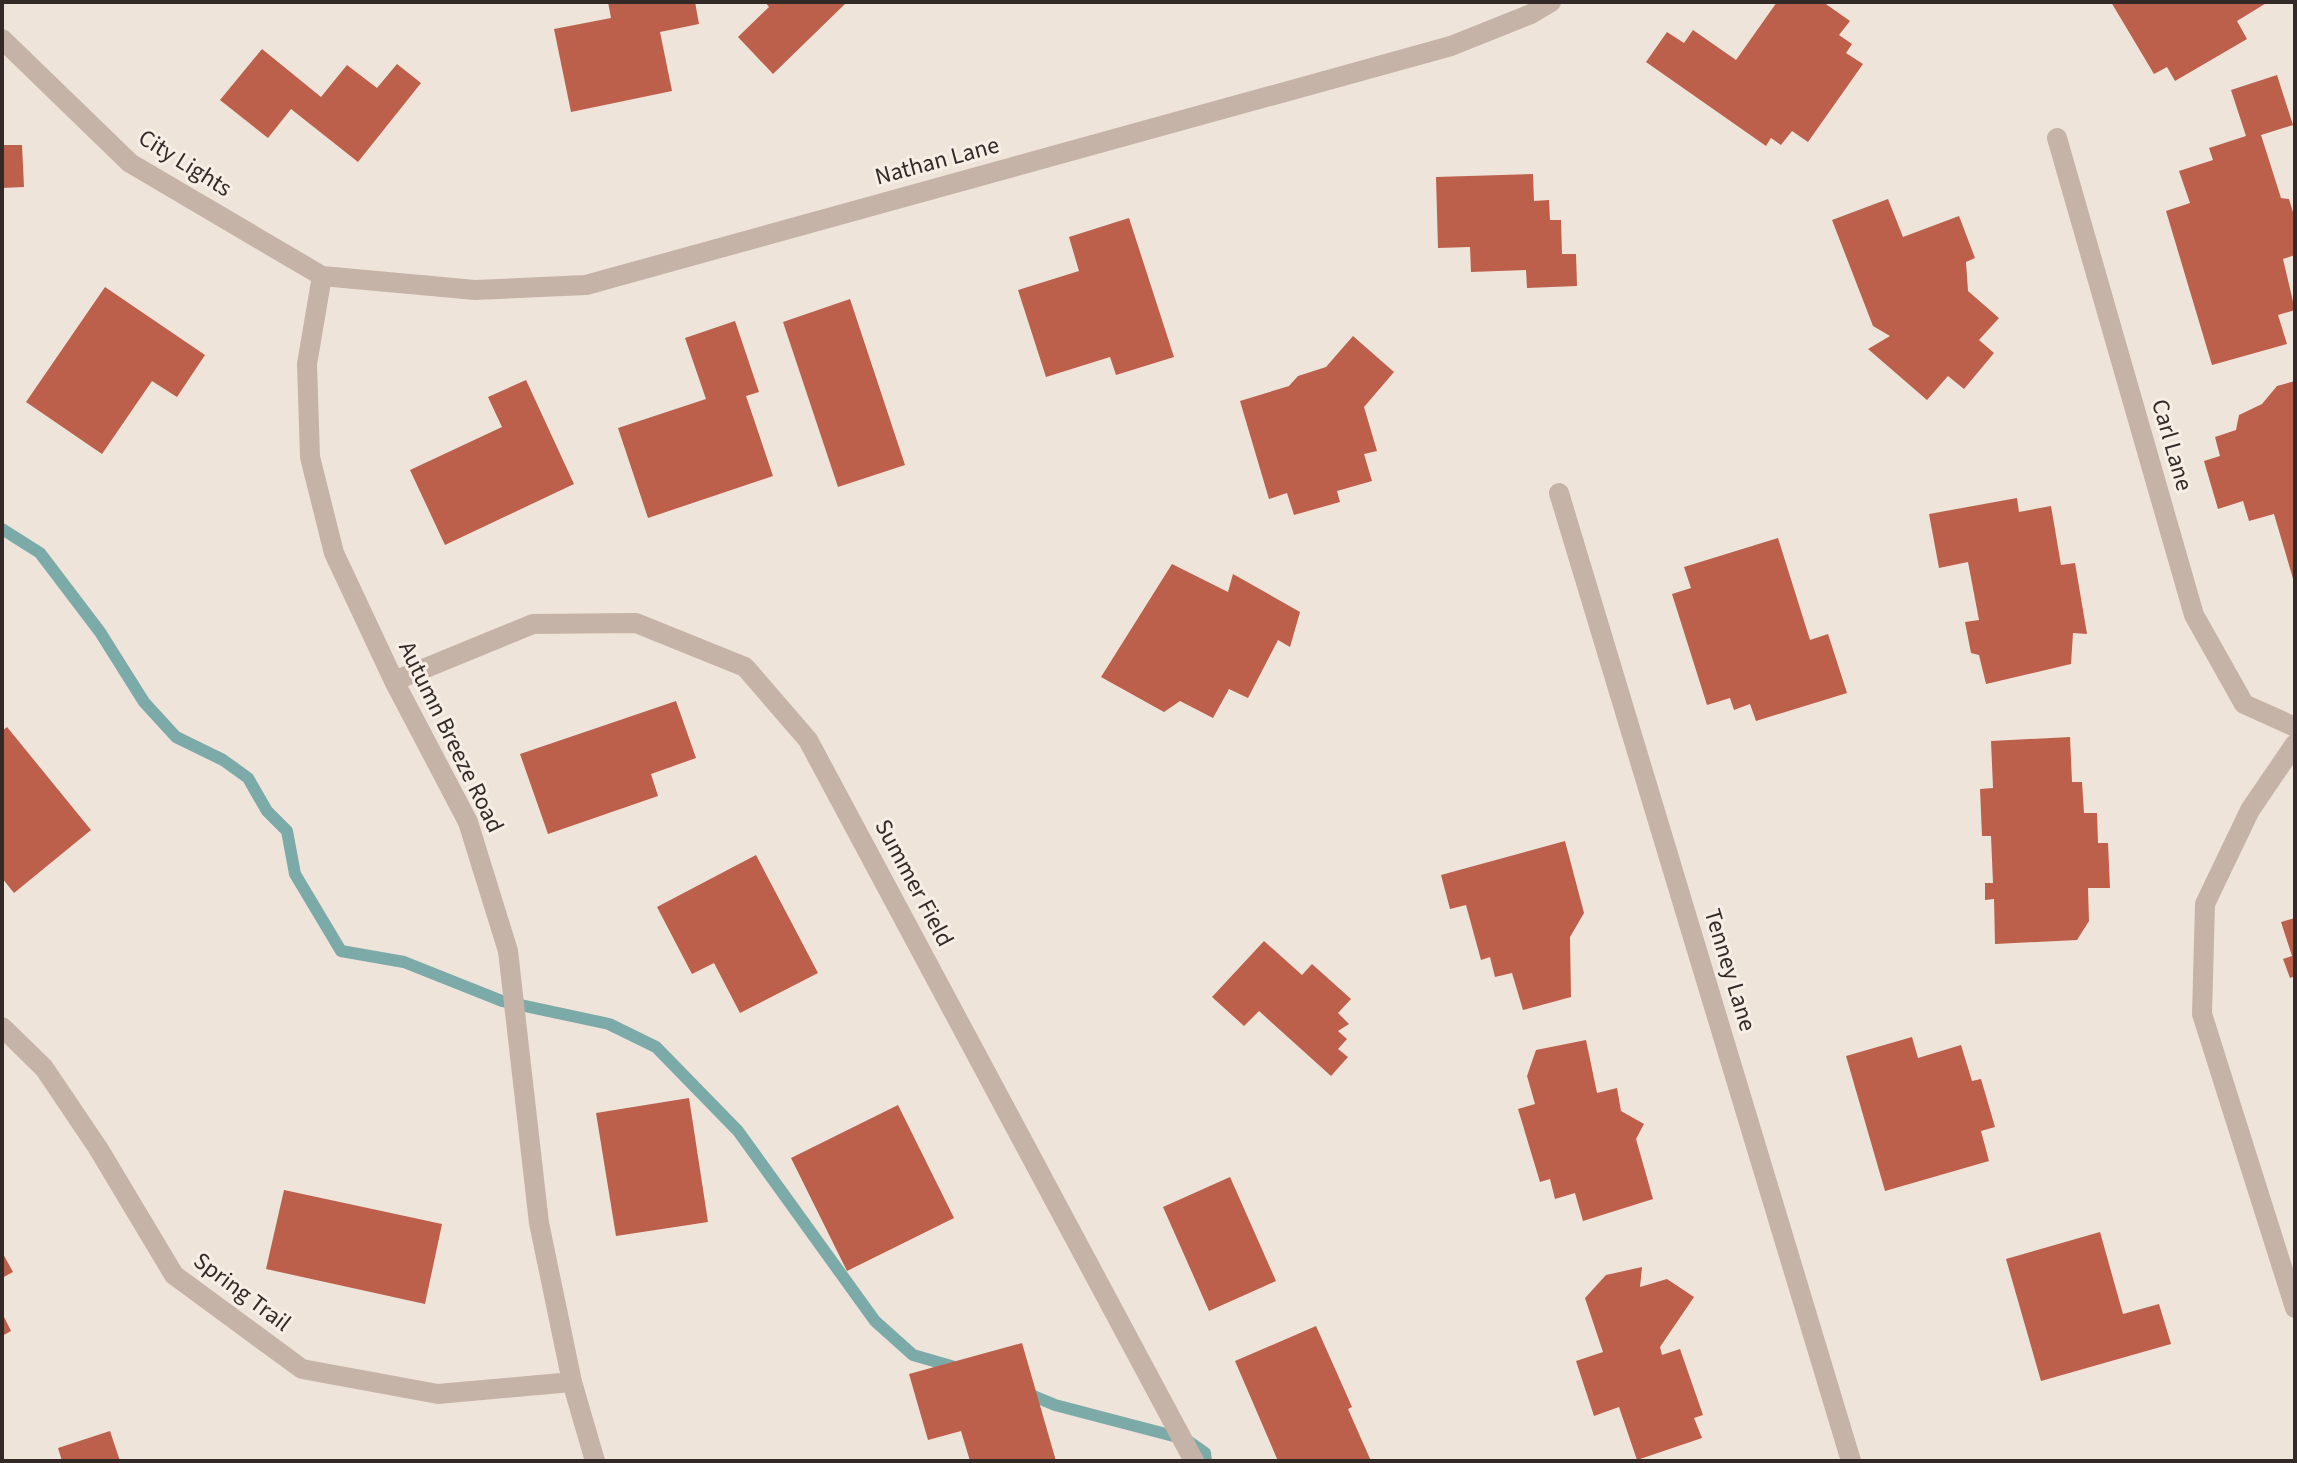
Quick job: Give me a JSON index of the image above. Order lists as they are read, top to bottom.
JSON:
{
  "streets": {
    "street": [
      "Nathan Lane",
      "City Lights",
      "Carl Lane",
      "Autumn Breeze Road",
      "Summer Field",
      "Tenney Lane",
      "Spring Trail"
    ]
  },
  "crossings": [
    ["Nathan Lane", "City Lights"],
    ["Nathan Lane", "Autumn Breeze Road"],
    ["City Lights", "Autumn Breeze Road"],
    ["Autumn Breeze Road", "Summer Field"],
    ["Autumn Breeze Road", "Spring Trail"]
  ]
}
